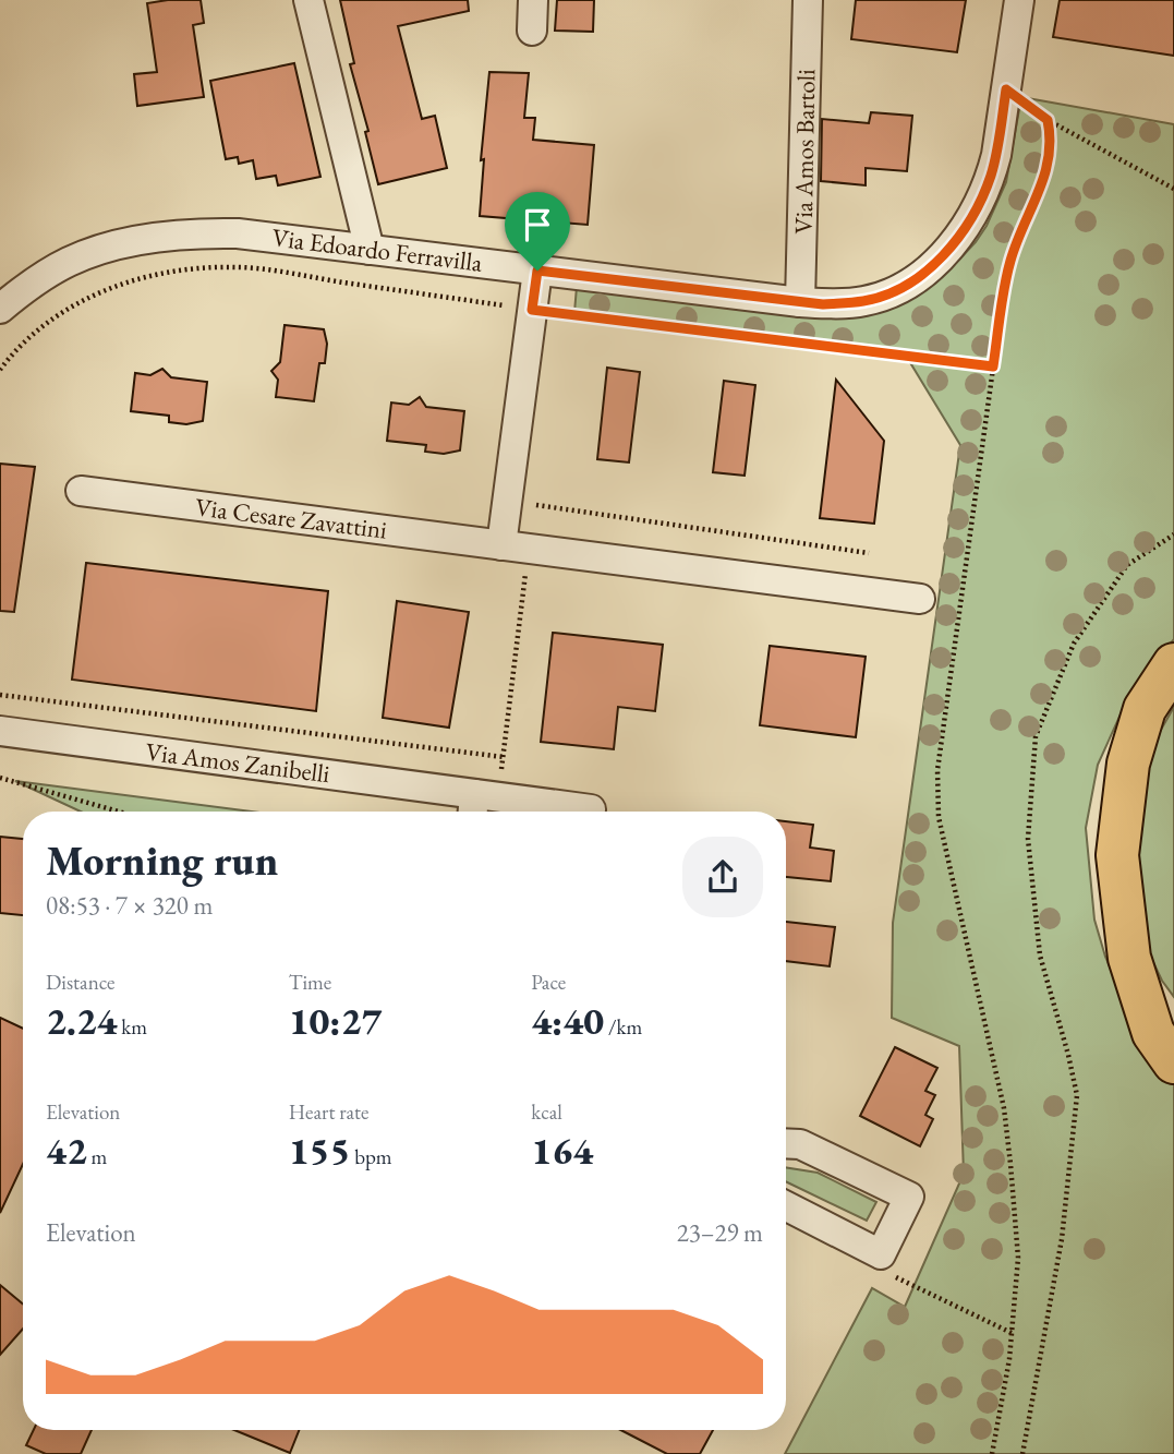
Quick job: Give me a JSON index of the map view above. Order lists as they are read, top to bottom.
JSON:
{
  "streets": {
    "street": [
      "Via Amos Bartoli",
      "Via Edoardo Ferravilla",
      "Via Cesare Zavattini",
      "Via Amos Zanibelli"
    ]
  },
  "crossings": [
    ["Via Amos Bartoli", "Via Edoardo Ferravilla"]
  ],
  "page": {
    "heading": ["Morning run", "08:53 · 7 × 320 m"],
    "stats": [
      ["Distance", "2.24 km"],
      ["Time", "10:27"],
      ["Pace", "4:40 /km"],
      ["Elevation", "42 m"],
      ["Heart rate", "155 bpm"],
      ["kcal", "164"]
    ],
    "chart": ["Elevation", "23–29 m"]
  }
}
